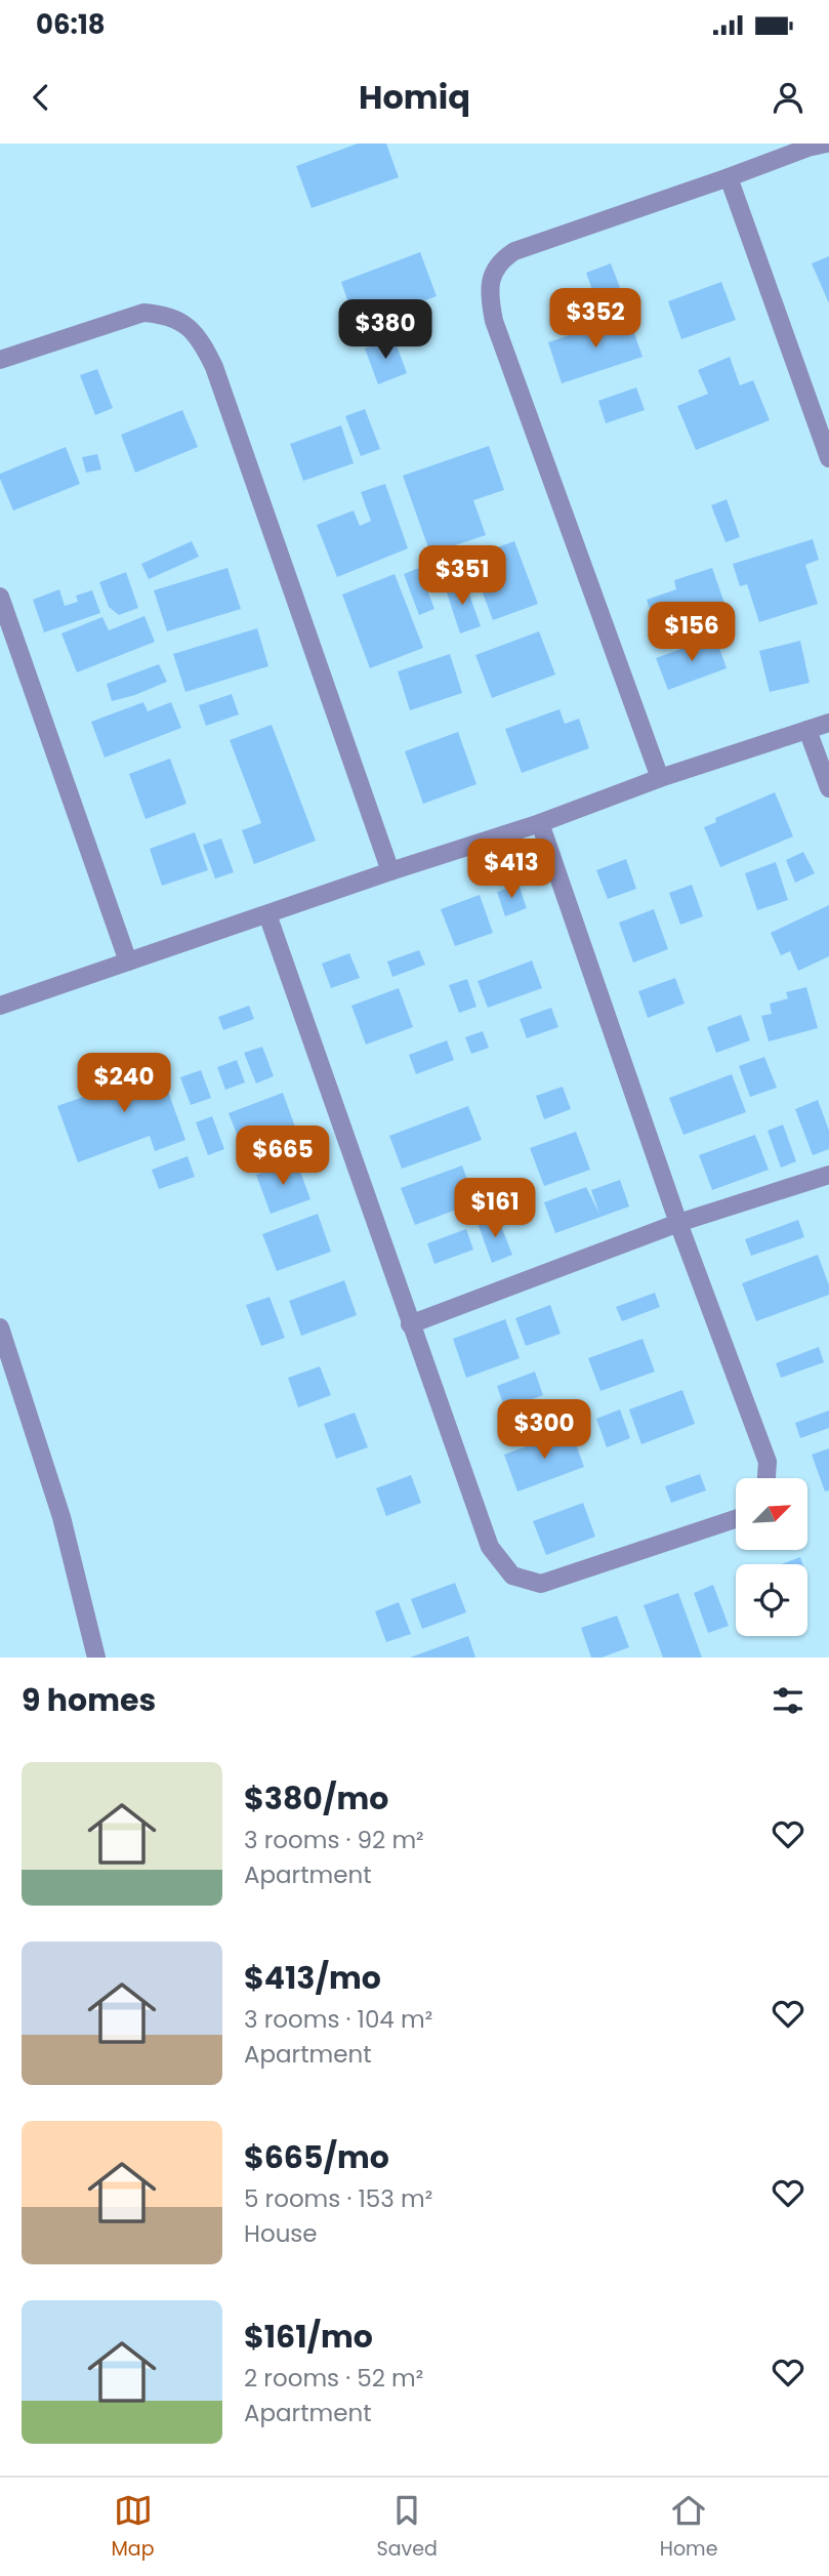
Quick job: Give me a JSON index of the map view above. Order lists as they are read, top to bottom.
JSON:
{
  "north": "top right",
  "page": {
    "status": "06:18",
    "header": "Homiq",
    "price": [
      "$352",
      "$380",
      "$351",
      "$156",
      "$413",
      "$240",
      "$665",
      "$161",
      "$300"
    ],
    "heading": "9 homes",
    "list": [
      {
        "name": "$380/mo",
        "note": "3 rooms · 92 m² · Apartment"
      },
      {
        "name": "$413/mo",
        "note": "3 rooms · 104 m² · Apartment"
      },
      {
        "name": "$665/mo",
        "note": "5 rooms · 153 m² · House"
      },
      {
        "name": "$161/mo",
        "note": "2 rooms · 52 m² · Apartment"
      }
    ],
    "tabs": ["Map", "Saved", "Home"]
  }
}
